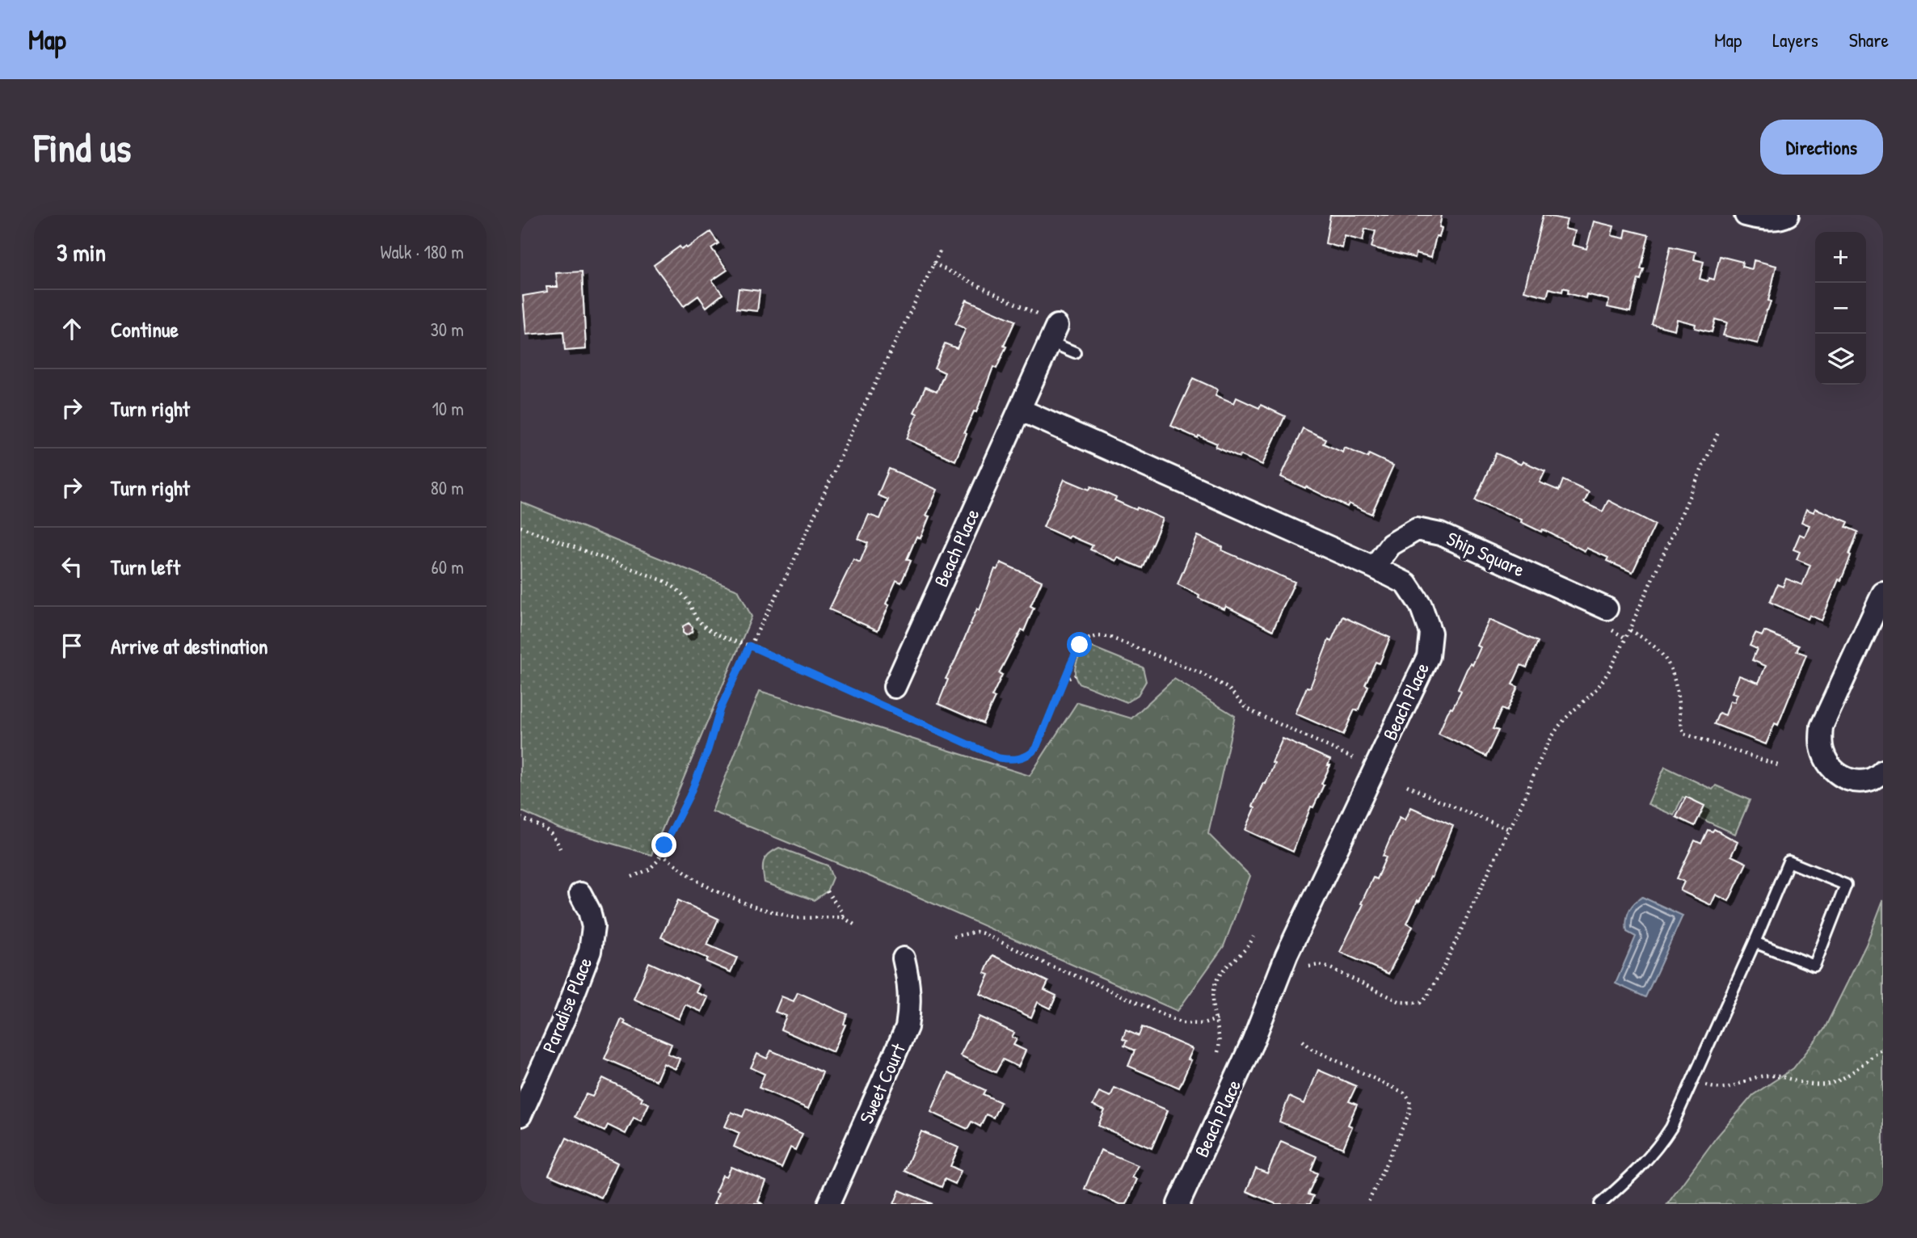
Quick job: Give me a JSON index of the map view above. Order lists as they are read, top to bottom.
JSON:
{
  "streets": {
    "street": [
      "Beach Place",
      "Ship Square",
      "Paradise Place",
      "Sweet Court"
    ]
  },
  "crossings": [
    ["Beach Place", "Ship Square"]
  ],
  "page": {
    "header": "Map",
    "nav": ["Map", "Layers", "Share"],
    "buttons": "Directions",
    "title": "Find us",
    "heading": ["3 min", "Walk · 180 m"],
    "map_buttons": ["+", "−"],
    "list": [
      ["Continue", "30 m"],
      ["Turn right", "10 m"],
      ["Turn right", "80 m"],
      ["Turn left", "60 m"],
      "Arrive at destination"
    ]
  }
}
